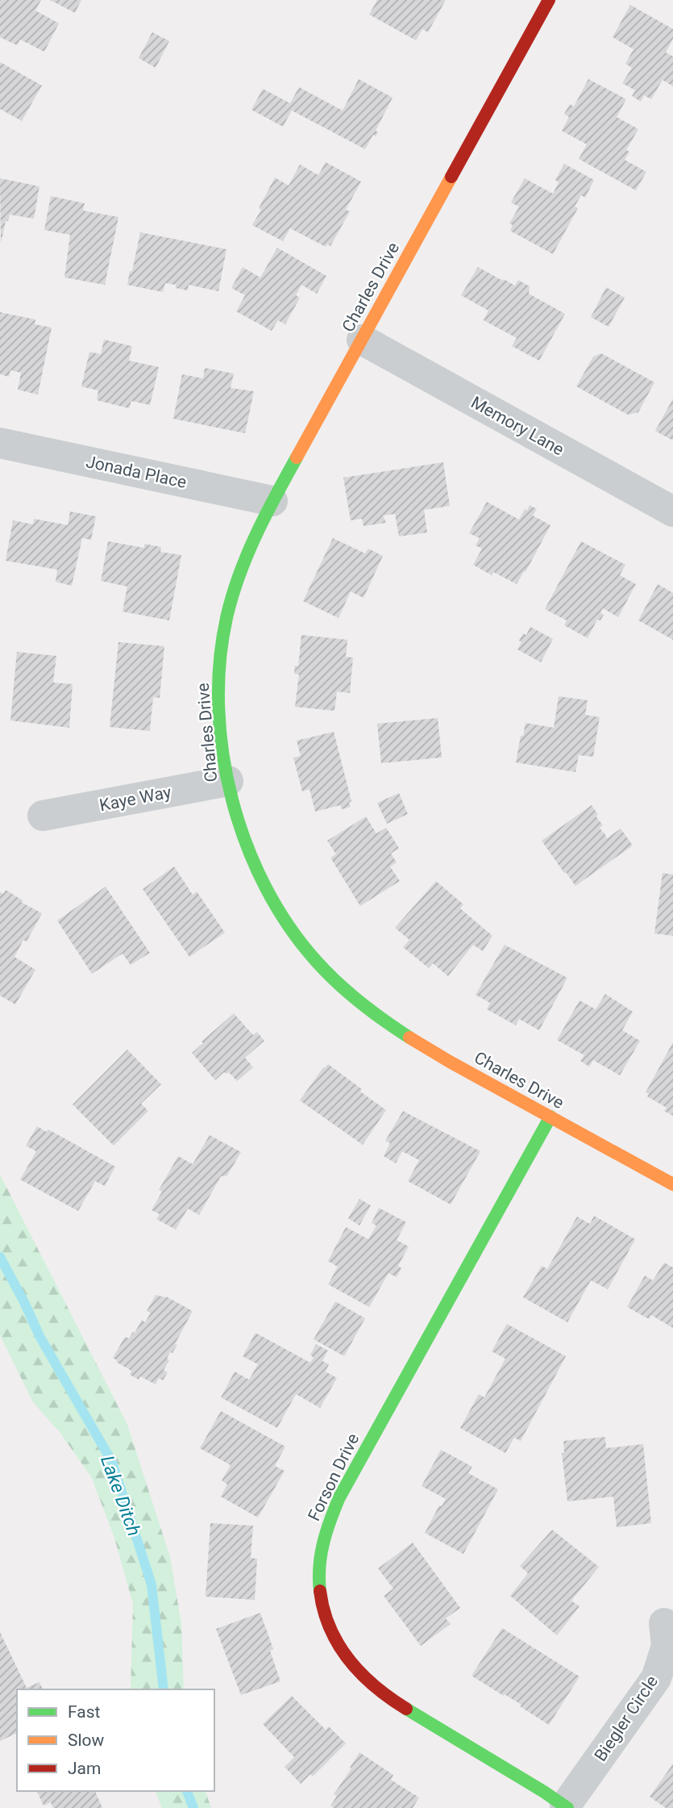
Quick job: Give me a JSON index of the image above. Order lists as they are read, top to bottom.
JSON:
{
  "streets": {
    "street": [
      "Charles Drive",
      "Memory Lane",
      "Jonada Place",
      "Kaye Way",
      "Forson Drive",
      "Biegler Circle"
    ]
  },
  "crossings": [
    ["Charles Drive", "Memory Lane"],
    ["Charles Drive", "Jonada Place"],
    ["Charles Drive", "Kaye Way"],
    ["Charles Drive", "Forson Drive"],
    ["Forson Drive", "Biegler Circle"]
  ],
  "water": ["Lake Ditch"],
  "legend": ["Fast", "Slow", "Jam"]
}
